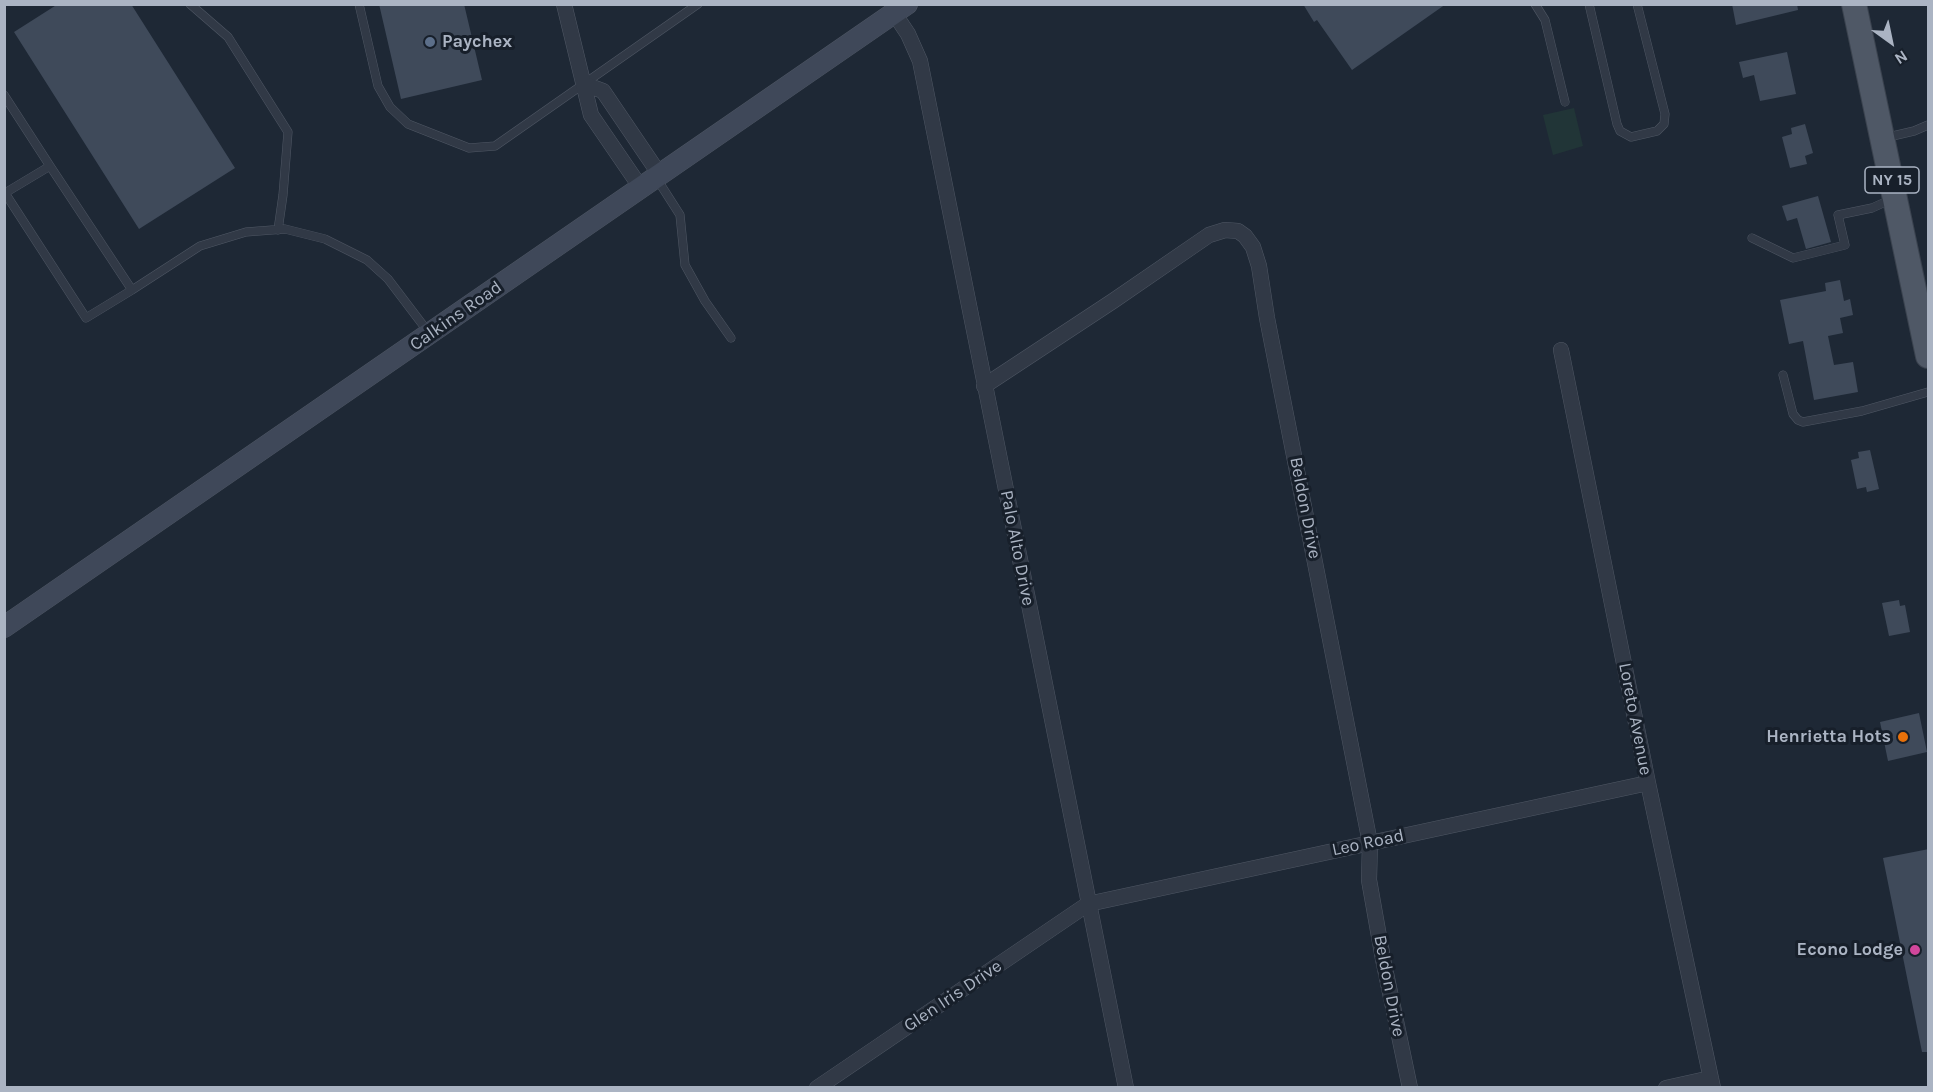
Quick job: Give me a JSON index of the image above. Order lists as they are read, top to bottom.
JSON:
{
  "streets": {
    "main road": ["NY 15", "Calkins Road"],
    "street": [
      "Beldon Drive",
      "Palo Alto Drive",
      "Loreto Avenue",
      "Leo Road",
      "Glen Iris Drive"
    ]
  },
  "crossings": [
    ["Calkins Road", "Palo Alto Drive"],
    ["Beldon Drive", "Palo Alto Drive"],
    ["Beldon Drive", "Leo Road"],
    ["Palo Alto Drive", "Leo Road"],
    ["Palo Alto Drive", "Glen Iris Drive"],
    ["Loreto Avenue", "Leo Road"],
    ["Leo Road", "Glen Iris Drive"]
  ],
  "places": ["Paychex", "Henrietta Hots", "Econo Lodge"],
  "north": "bottom right"
}
